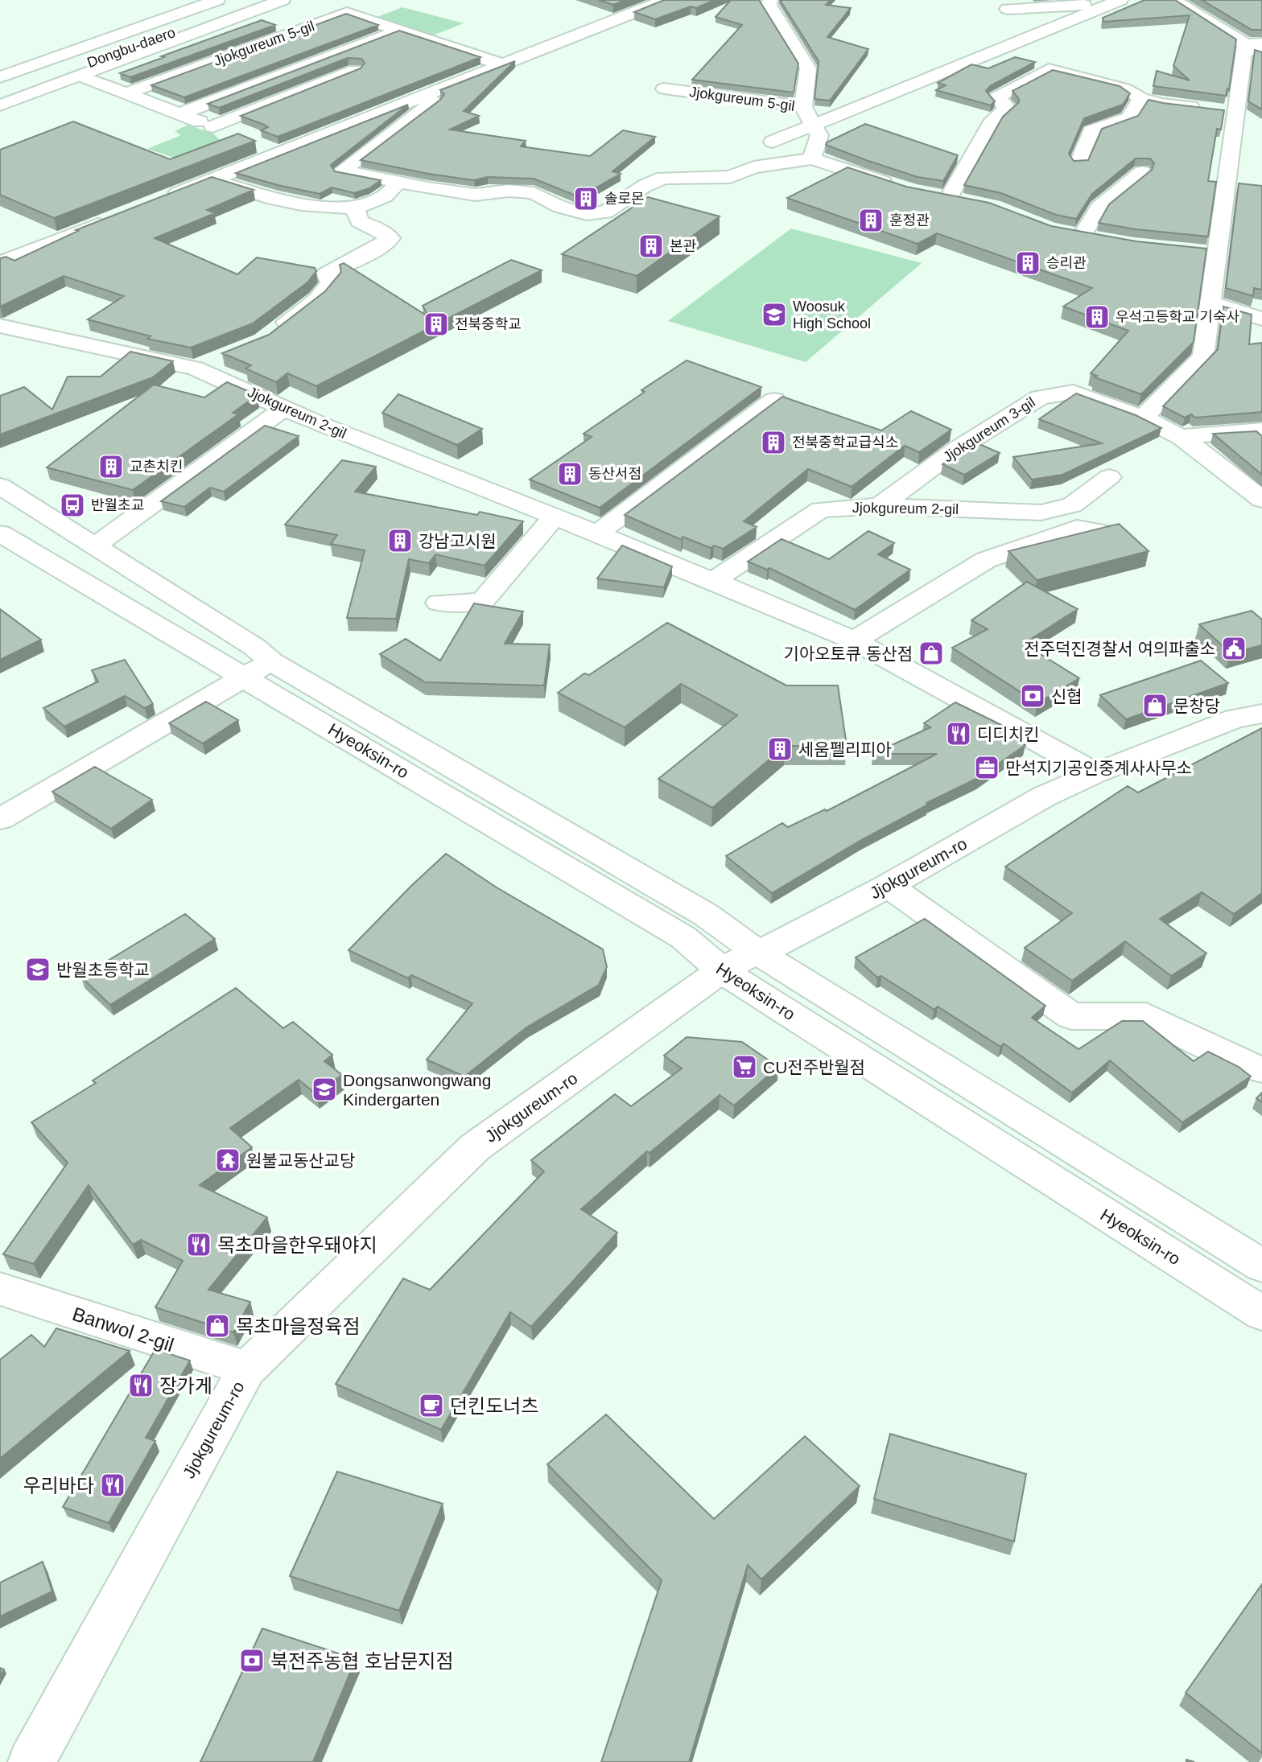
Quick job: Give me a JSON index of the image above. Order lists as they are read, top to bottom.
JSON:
{
  "streets": {
    "street": [
      "Jjokgureum 5-gil",
      "Dongbu-daero",
      "Jjokgureum 2-gil",
      "Jjokgureum 3-gil",
      "Hyeoksin-ro",
      "Jjokgureum-ro",
      "Banwol 2-gil"
    ]
  },
  "crossings": [
    ["Jjokgureum 2-gil", "Jjokgureum 3-gil"],
    ["Jjokgureum 2-gil", "Jjokgureum-ro"],
    ["Hyeoksin-ro", "Jjokgureum-ro"],
    ["Jjokgureum-ro", "Banwol 2-gil"]
  ],
  "places": {
    "building": [
      "솔로몬",
      "훈정관",
      "본관",
      "승리관",
      "우석고등학교 기숙사",
      "전북중학교",
      "전북중학교급식소",
      "교촌치킨",
      "동산서점",
      "강남고시원",
      "세움펠리피아"
    ],
    "school or university": ["Woosuk High School", "반월초등학교", "Dongsanwongwang Kindergarten"],
    "bus stop": ["반월초교"],
    "public building": ["전주덕진경찰서 여의파출소"],
    "shop": ["기아오토큐 동산점", "문창당", "목초마을정육점"],
    "bank": ["신협", "북전주농협 호남문지점"],
    "restaurant": [
      "디디치킨",
      "목초마을한우돼야지",
      "장가게",
      "우리바다"
    ],
    "office": ["만석지기공인중계사사무소"],
    "supermarket": ["CU전주반월점"],
    "temple": ["원불교동산교당"],
    "cafe": ["던킨도너츠"]
  }
}
